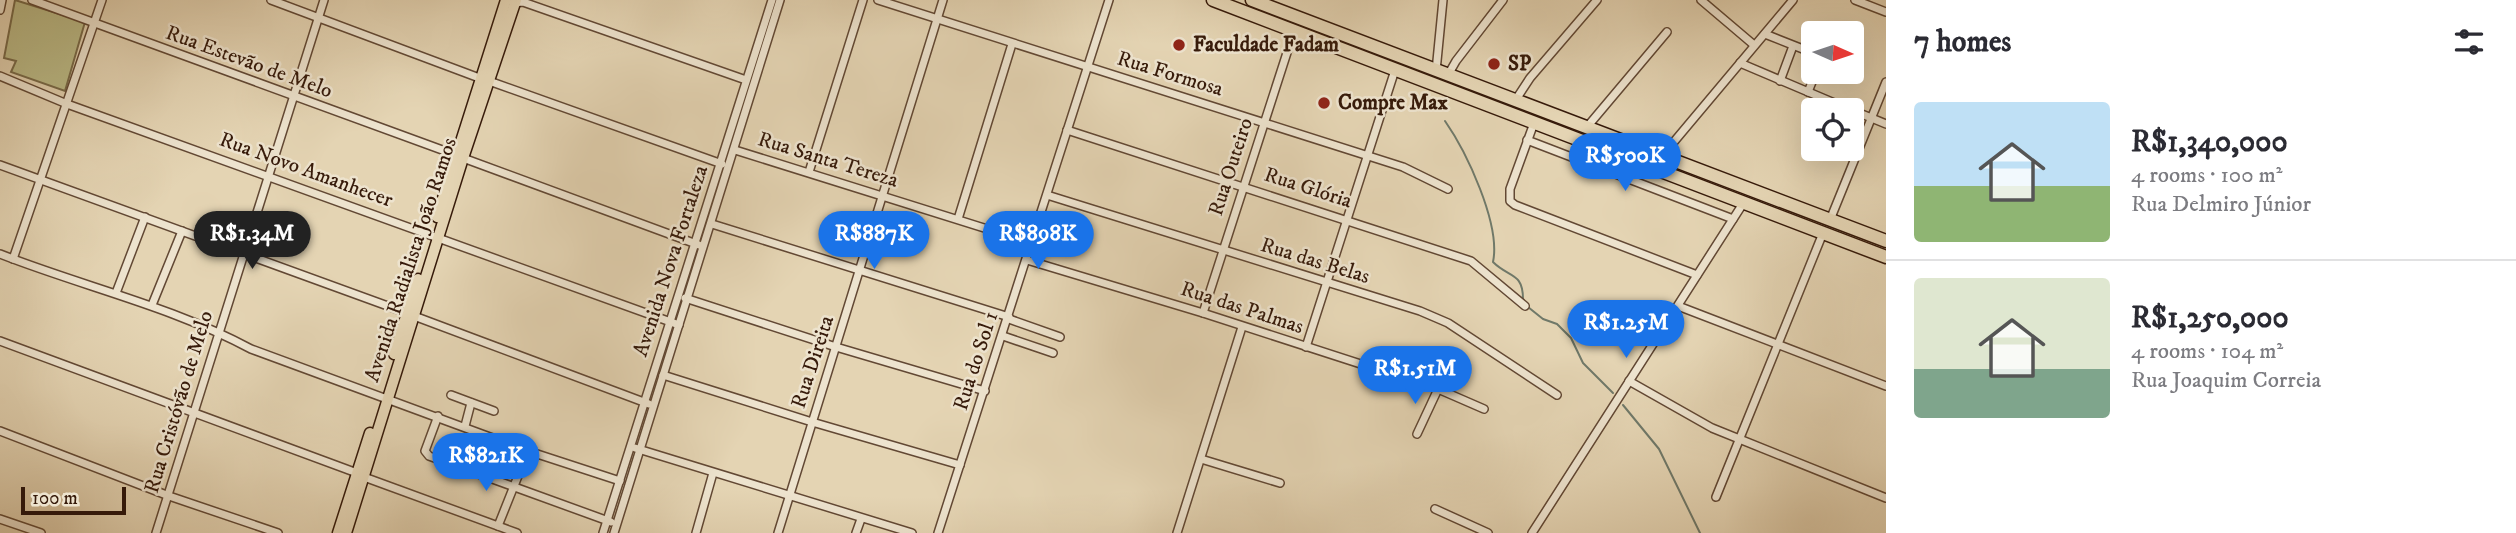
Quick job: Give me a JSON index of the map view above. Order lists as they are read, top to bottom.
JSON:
{
  "streets": {
    "main road": ["Avenida Radialista João Ramos"],
    "street": [
      "Rua Estevão de Melo",
      "Rua Formosa",
      "Rua Santa Tereza",
      "Rua Outeiro",
      "Rua Novo Amanhecer",
      "Rua Glória",
      "Avenida Nova Fortaleza",
      "Rua das Belas",
      "Rua das Palmas",
      "Rua do Sol 1",
      "Rua Direita",
      "Rua Cristóvão de Melo"
    ]
  },
  "crossings": [
    ["Rua Estevão de Melo", "Avenida Radialista João Ramos"],
    ["Rua Estevão de Melo", "Avenida Nova Fortaleza"],
    ["Rua Estevão de Melo", "Rua Cristóvão de Melo"],
    ["Rua Formosa", "Rua Outeiro"],
    ["Rua Formosa", "Rua do Sol 1"],
    ["Rua Formosa", "Rua Direita"],
    ["Rua Santa Tereza", "Avenida Radialista João Ramos"],
    ["Rua Santa Tereza", "Avenida Nova Fortaleza"],
    ["Rua Santa Tereza", "Rua do Sol 1"],
    ["Rua Santa Tereza", "Rua Direita"],
    ["Rua Santa Tereza", "Rua Cristóvão de Melo"],
    ["Rua Outeiro", "Rua Glória"],
    ["Rua Outeiro", "Rua das Belas"],
    ["Rua Outeiro", "Rua das Palmas"],
    ["Rua Novo Amanhecer", "Avenida Radialista João Ramos"],
    ["Rua Novo Amanhecer", "Avenida Nova Fortaleza"],
    ["Rua Novo Amanhecer", "Rua Cristóvão de Melo"],
    ["Rua Glória", "Rua do Sol 1"],
    ["Rua das Belas", "Rua do Sol 1"],
    ["Rua das Palmas", "Rua do Sol 1"]
  ],
  "places": ["Faculdade Fadam", "SP", "Compre Max"],
  "scale_bar": "100 m",
  "north": "right",
  "page": {
    "heading": "7 homes",
    "list": [
      {
        "name": "R$1,340,000",
        "note": "4 rooms · 100 m² · Rua Delmiro Júnior"
      },
      {
        "name": "R$1,250,000",
        "note": "4 rooms · 104 m² · Rua Joaquim Correia"
      }
    ],
    "price": [
      "R$500K",
      "R$1.34M",
      "R$887K",
      "R$898K",
      "R$1.25M",
      "R$1.51M",
      "R$821K"
    ],
    "scale": "100 m"
  }
}
